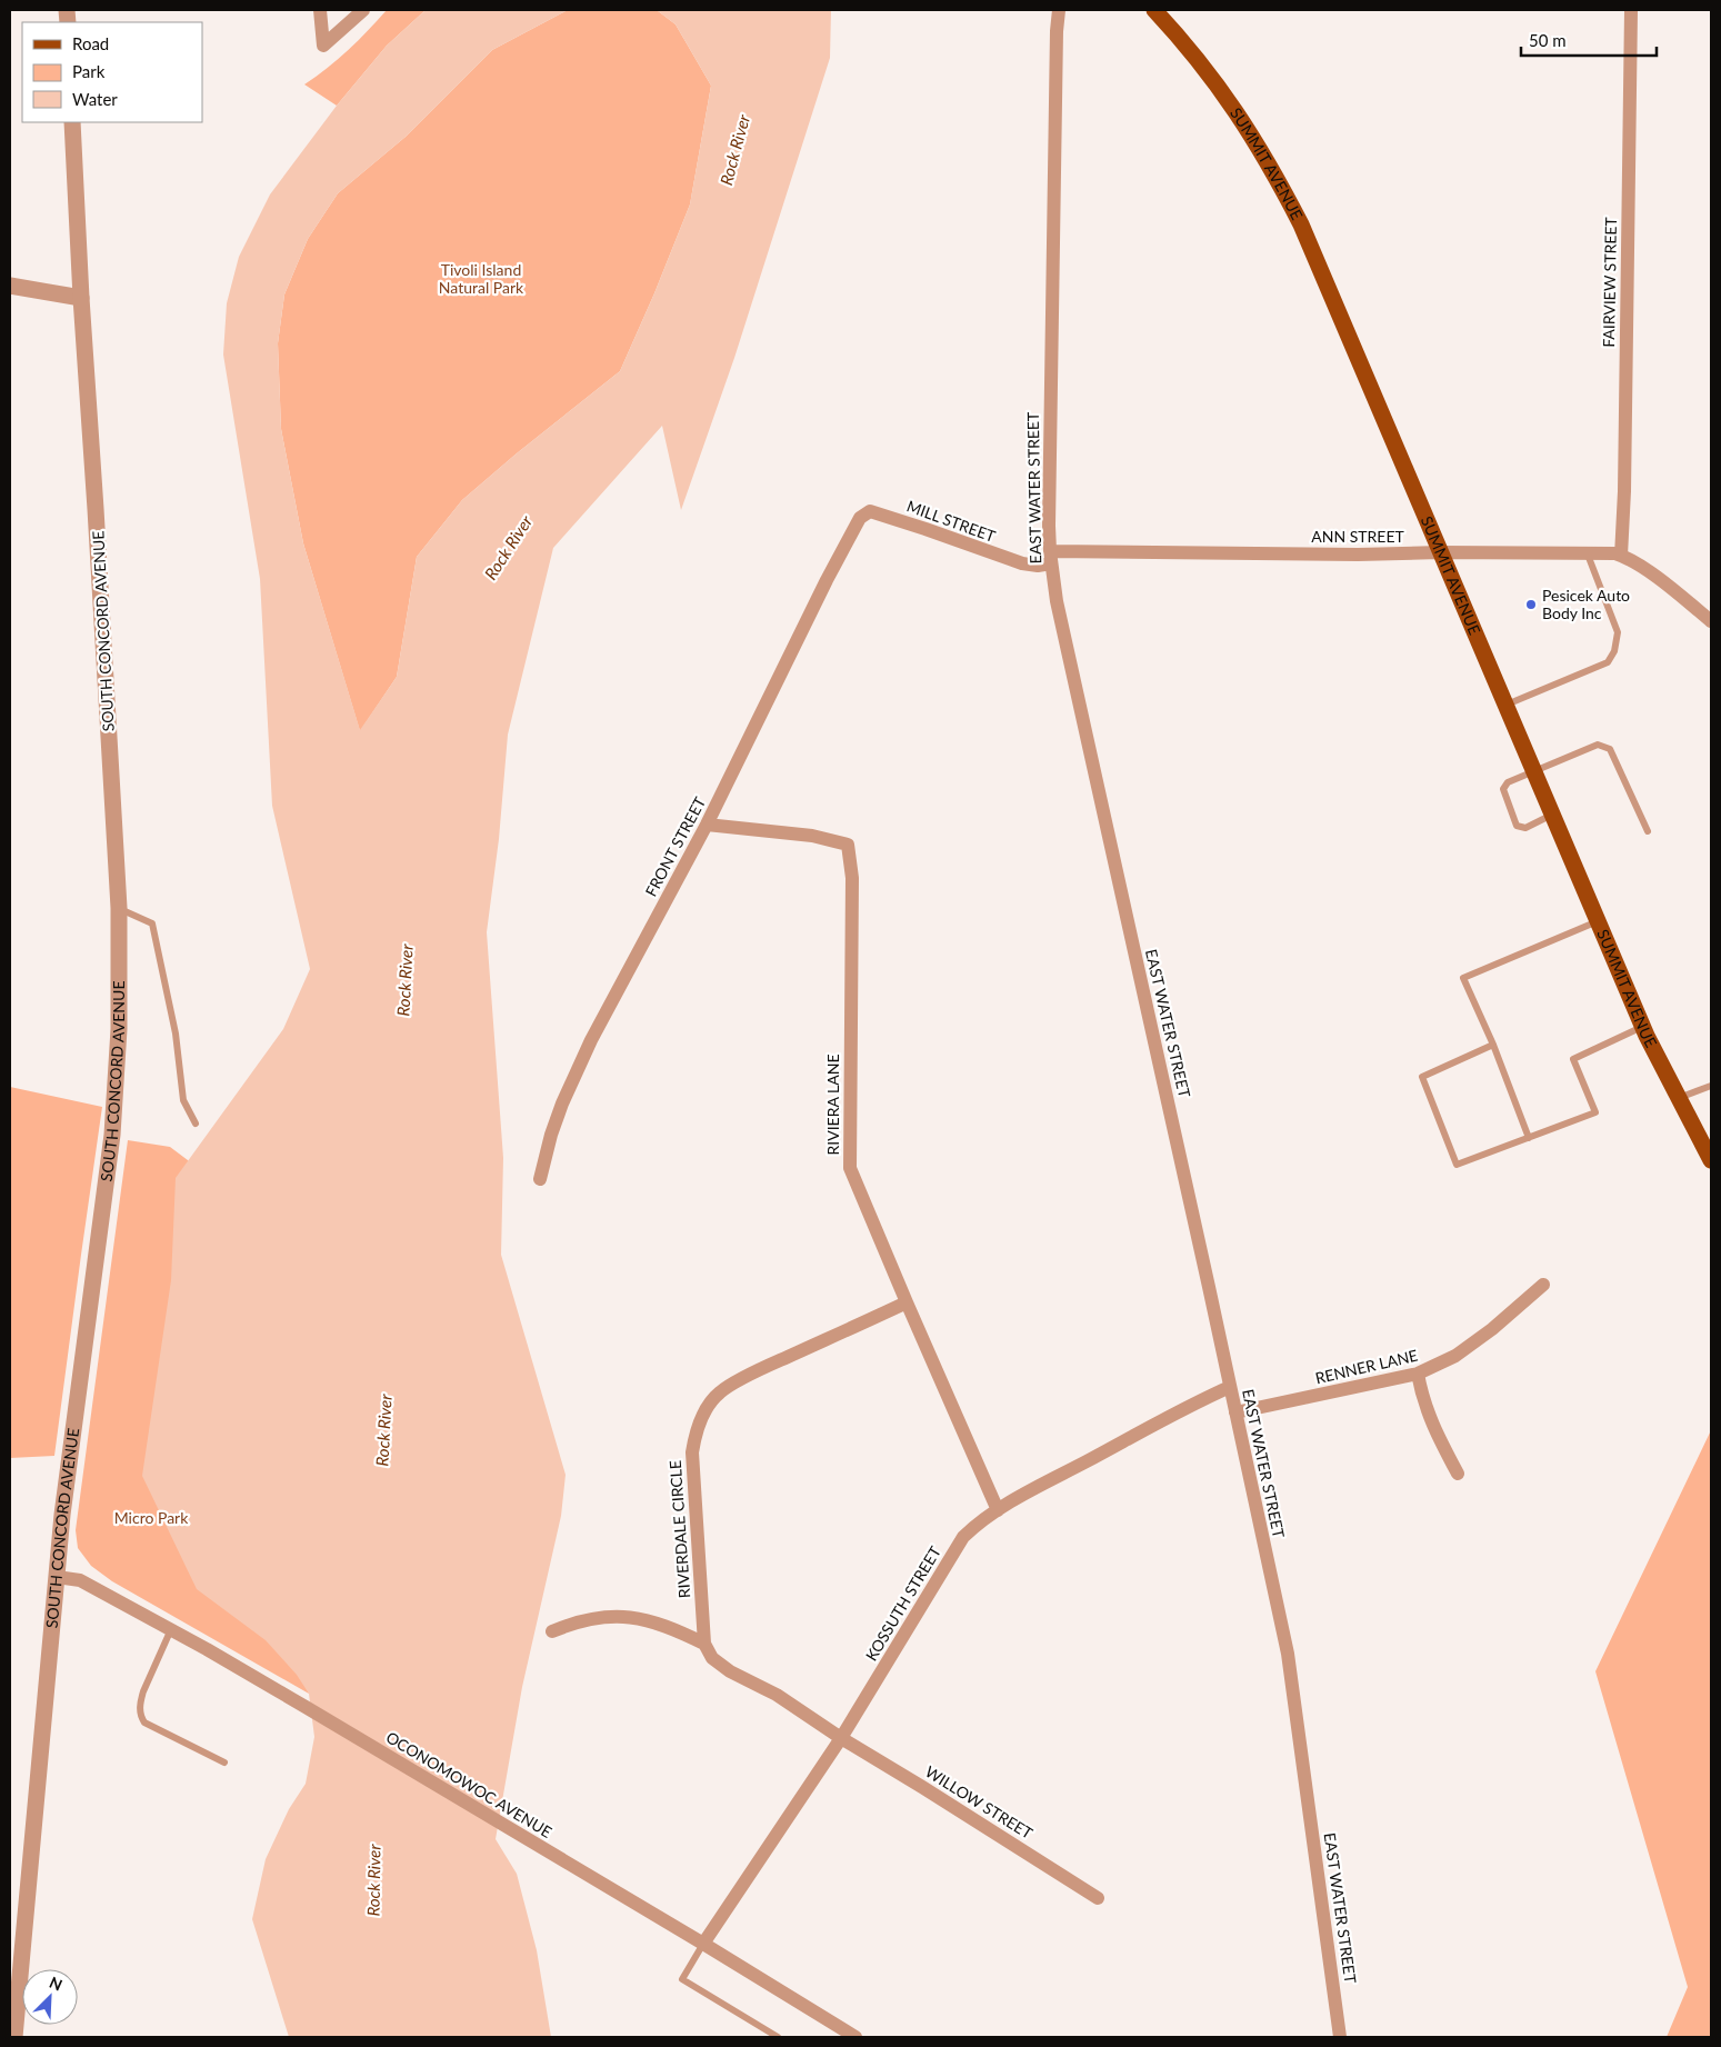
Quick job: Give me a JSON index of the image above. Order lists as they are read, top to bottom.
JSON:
{
  "streets": {
    "main road": ["SUMMIT AVENUE"],
    "street": [
      "FAIRVIEW STREET",
      "EAST WATER STREET",
      "MILL STREET",
      "ANN STREET",
      "SOUTH CONCORD AVENUE",
      "FRONT STREET",
      "RIVIERA LANE",
      "RENNER LANE",
      "RIVERDALE CIRCLE",
      "KOSSUTH STREET",
      "OCONOMOWOC AVENUE",
      "WILLOW STREET"
    ]
  },
  "crossings": [
    ["SUMMIT AVENUE", "ANN STREET"],
    ["FAIRVIEW STREET", "ANN STREET"],
    ["EAST WATER STREET", "MILL STREET"],
    ["EAST WATER STREET", "ANN STREET"],
    ["EAST WATER STREET", "RENNER LANE"],
    ["EAST WATER STREET", "KOSSUTH STREET"],
    ["MILL STREET", "ANN STREET"],
    ["MILL STREET", "FRONT STREET"],
    ["SOUTH CONCORD AVENUE", "OCONOMOWOC AVENUE"],
    ["FRONT STREET", "RIVIERA LANE"],
    ["RIVIERA LANE", "RIVERDALE CIRCLE"],
    ["RIVIERA LANE", "KOSSUTH STREET"],
    ["KOSSUTH STREET", "OCONOMOWOC AVENUE"],
    ["KOSSUTH STREET", "WILLOW STREET"]
  ],
  "water": ["Rock River"],
  "parks": ["Tivoli Island Natural Park", "Micro Park"],
  "places": ["Pesicek Auto Body Inc"],
  "legend": ["Road", "Park", "Water"],
  "scale_bar": "50 m",
  "north": "top right"
}
